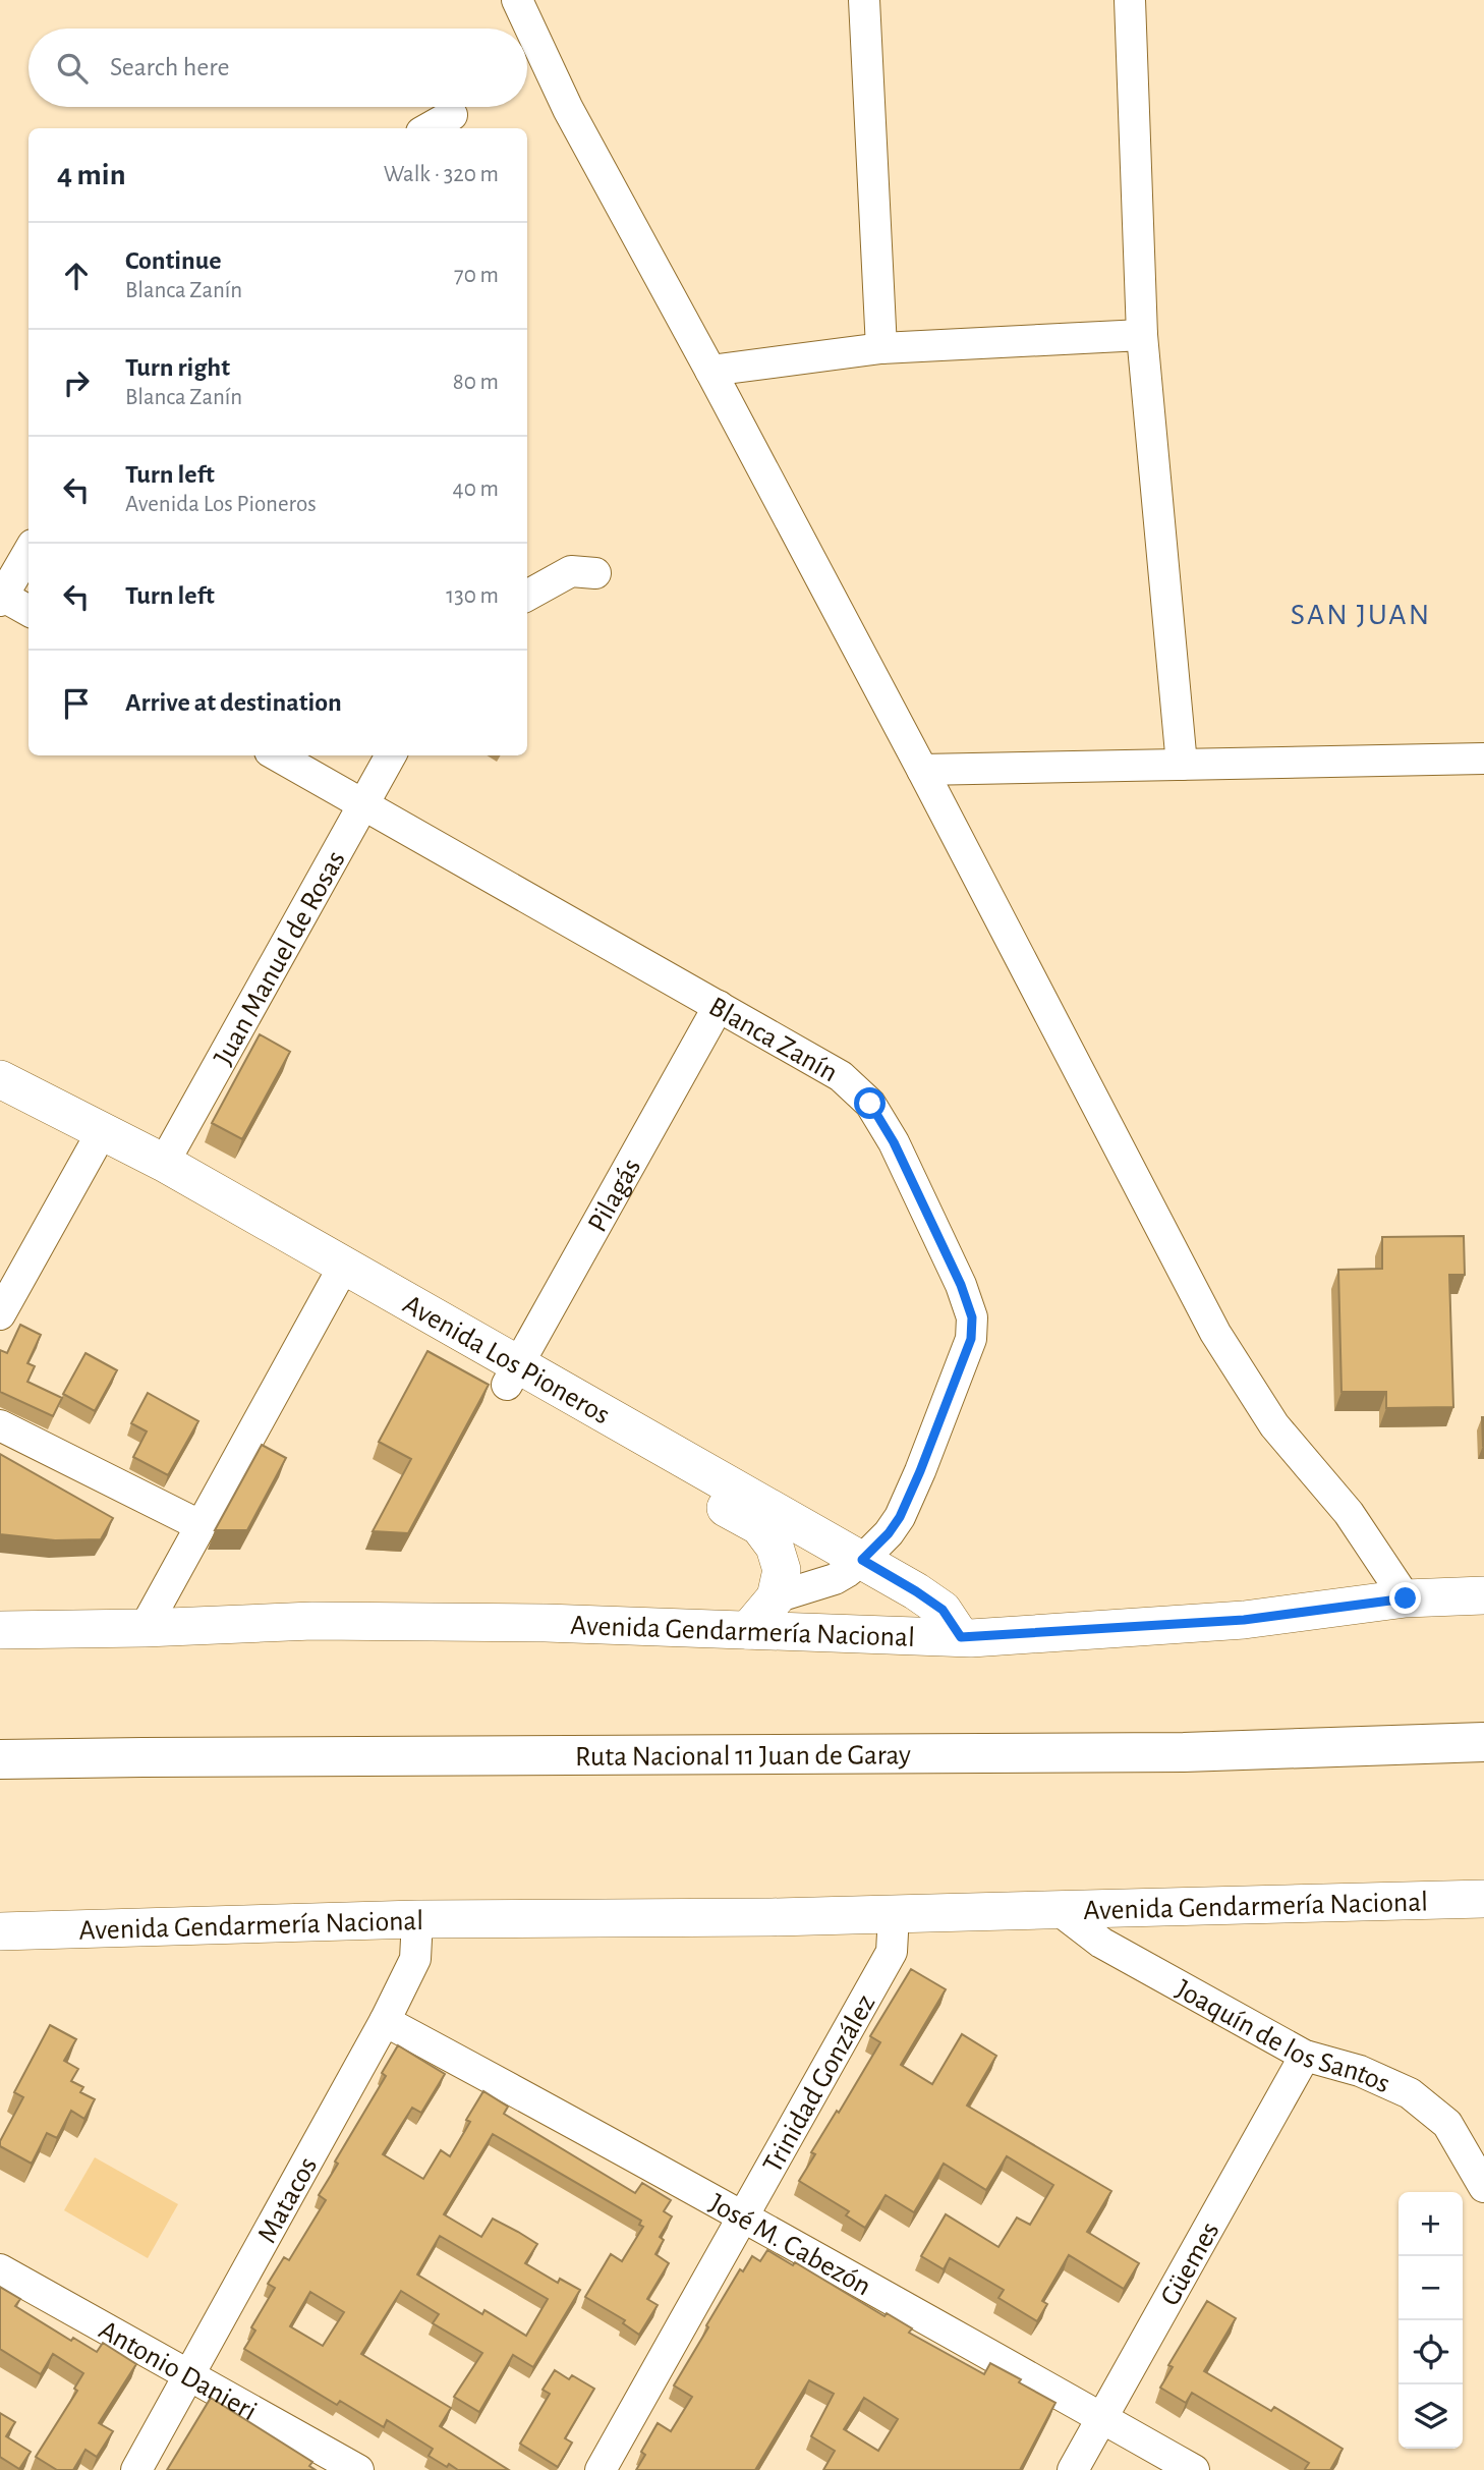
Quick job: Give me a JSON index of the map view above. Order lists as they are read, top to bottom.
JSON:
{
  "streets": {
    "highway": ["Ruta Nacional 11 Juan de Garay"],
    "main road": ["Avenida Los Pioneros", "Avenida Gendarmería Nacional"],
    "street": [
      "Juan Manuel de Rosas",
      "Blanca Zanín",
      "Pilagás",
      "Joaquín de los Santos",
      "Trinidad González",
      "Matacos",
      "José M. Cabezón",
      "Güemes",
      "Antonio Danieri"
    ]
  },
  "crossings": [
    ["Juan Manuel de Rosas", "Blanca Zanín"],
    ["Juan Manuel de Rosas", "Avenida Los Pioneros"],
    ["Blanca Zanín", "Pilagás"],
    ["Blanca Zanín", "Avenida Los Pioneros"],
    ["Pilagás", "Avenida Los Pioneros"],
    ["Avenida Los Pioneros", "Avenida Gendarmería Nacional"],
    ["Avenida Gendarmería Nacional", "Joaquín de los Santos"],
    ["Avenida Gendarmería Nacional", "Trinidad González"],
    ["Avenida Gendarmería Nacional", "Matacos"],
    ["Joaquín de los Santos", "Güemes"],
    ["Trinidad González", "José M. Cabezón"],
    ["Matacos", "José M. Cabezón"],
    ["Matacos", "Antonio Danieri"],
    ["José M. Cabezón", "Güemes"]
  ],
  "districts": ["SAN JUAN"],
  "page": {
    "search": "Search here",
    "heading": ["4 min", "Walk · 320 m"],
    "list": [
      ["Continue", "Blanca Zanín", "70 m"],
      ["Turn right", "Blanca Zanín", "80 m"],
      ["Turn left", "Avenida Los Pioneros", "40 m"],
      ["Turn left", "130 m"],
      "Arrive at destination"
    ],
    "map_buttons": ["+", "−"]
  }
}
